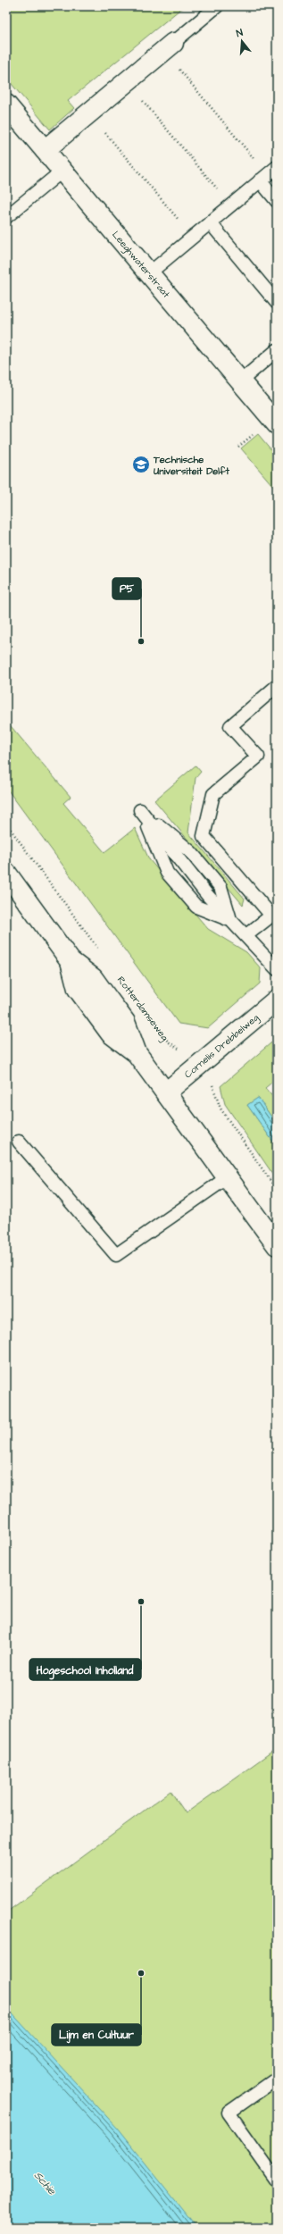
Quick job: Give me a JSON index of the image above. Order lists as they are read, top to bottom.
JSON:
{
  "streets": {
    "street": ["Leeghwaterstraat", "Cornelis Drebbelweg"],
    "path": ["Rotterdamseweg"]
  },
  "crossings": [
    ["Rotterdamseweg", "Cornelis Drebbelweg"]
  ],
  "water": ["Schie"],
  "places": {
    "school or university": ["Technische Universiteit Delft"],
    "other": ["P5", "Hogeschool Inholland", "Lijm en Cultuur"]
  },
  "north": "top"
}
